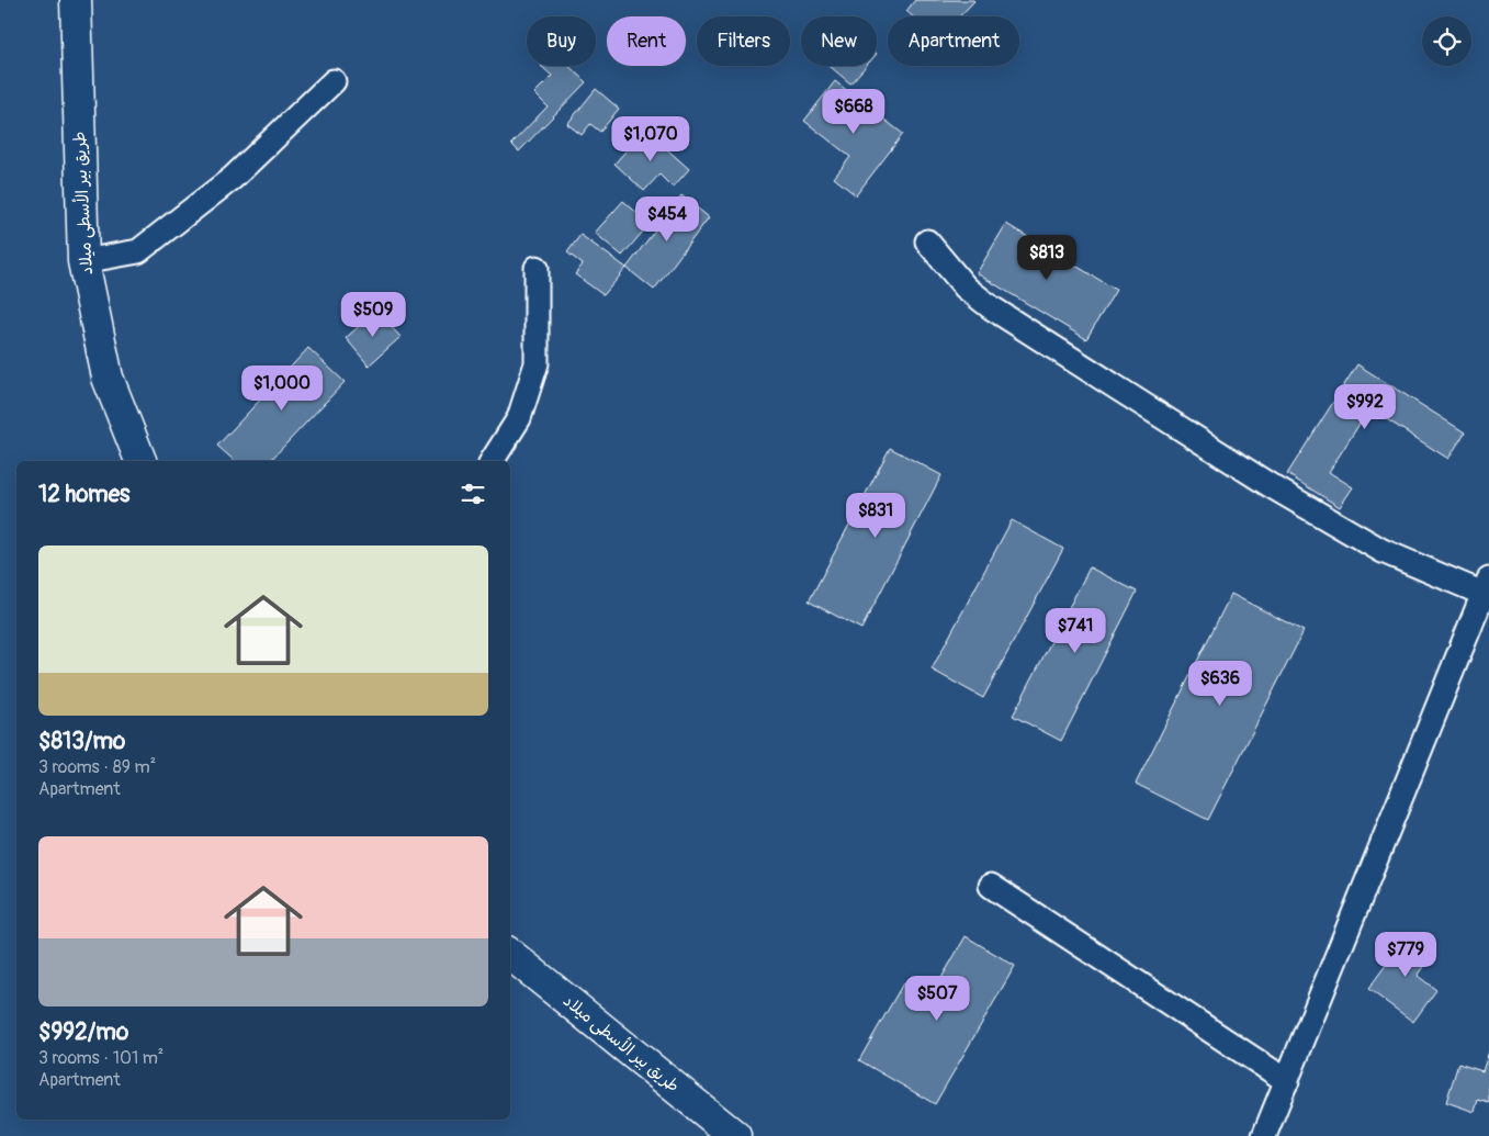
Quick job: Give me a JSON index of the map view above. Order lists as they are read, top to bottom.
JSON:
{
  "streets": {
    "main road": ["طريق بير الأسطى ميلاد"]
  },
  "page": {
    "chip": [
      "Buy",
      "Rent",
      "Filters",
      "New",
      "Apartment"
    ],
    "price": [
      "$668",
      "$1,070",
      "$454",
      "$813",
      "$509",
      "$1,000",
      "$992",
      "$831",
      "$741",
      "$636",
      "$779",
      "$507"
    ],
    "heading": "12 homes",
    "list": [
      {
        "name": "$813/mo",
        "note": "3 rooms · 89 m² · Apartment"
      },
      {
        "name": "$992/mo",
        "note": "3 rooms · 101 m² · Apartment"
      }
    ]
  }
}
